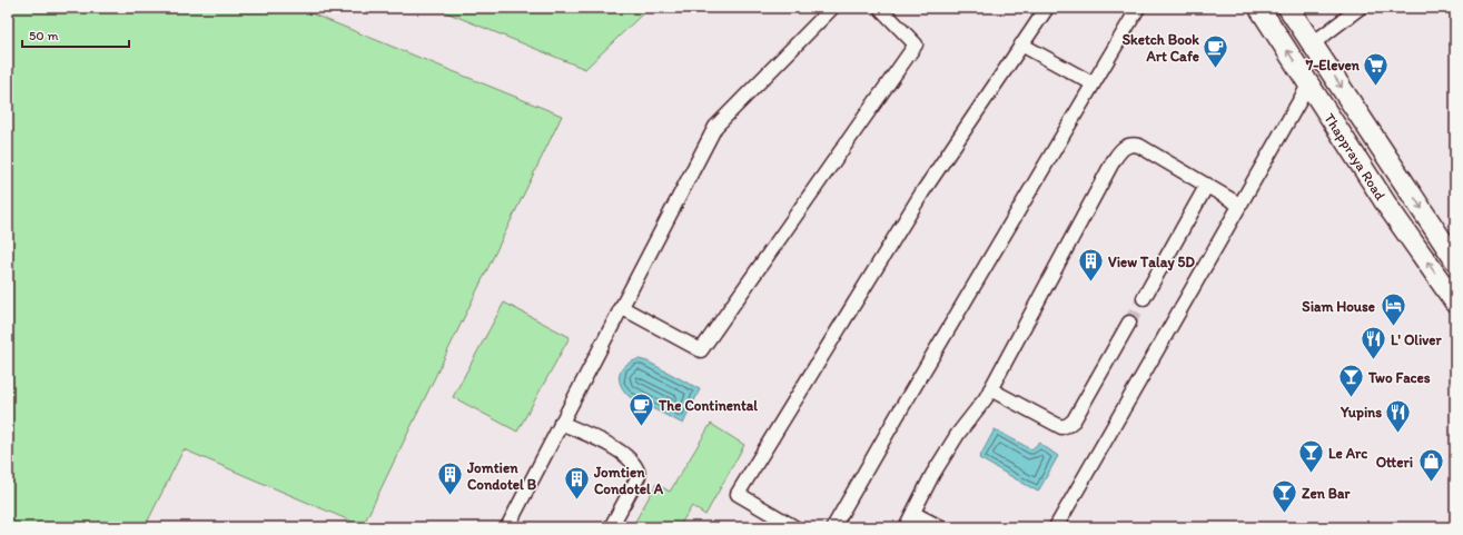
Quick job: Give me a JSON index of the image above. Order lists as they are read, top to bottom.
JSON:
{
  "streets": {
    "main road": ["Thappraya Road"]
  },
  "places": {
    "cafe": ["Sketch Book Art Cafe", "The Continental"],
    "supermarket": ["7-Eleven"],
    "building": ["View Talay 5D", "Jomtien Condotel B", "Jomtien Condotel A"],
    "hotel": ["Siam House"],
    "restaurant": ["L' Oliver", "Yupins"],
    "bar": ["Two Faces", "Le Arc", "Zen Bar"],
    "shop": ["Otteri"]
  },
  "scale_bar": "50 m"
}
